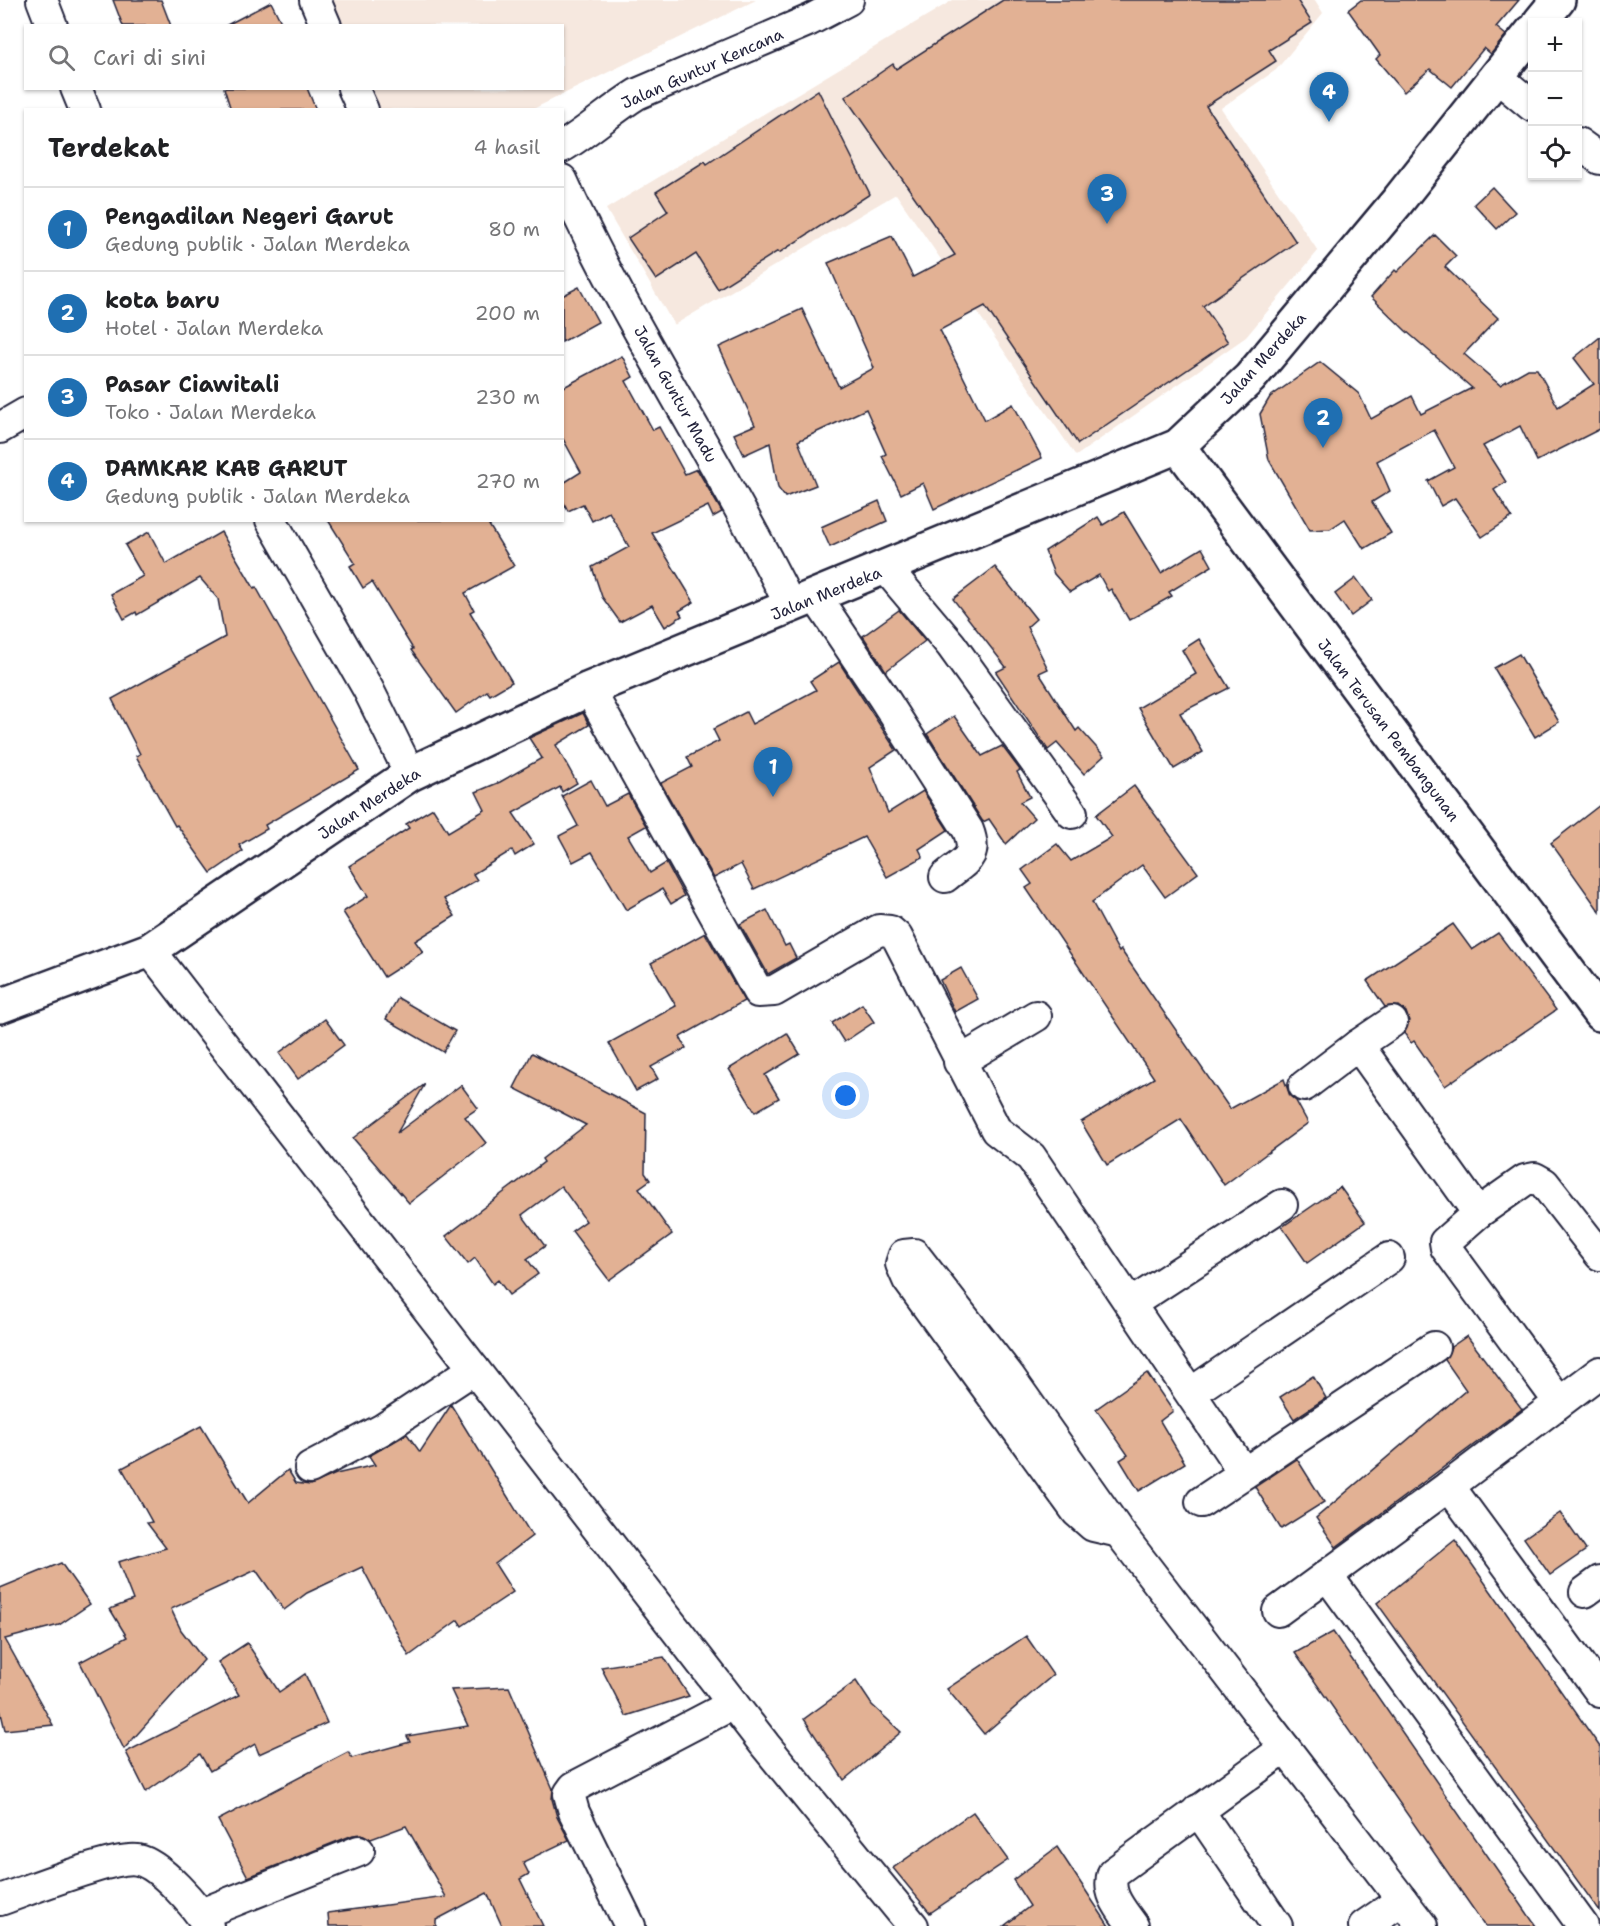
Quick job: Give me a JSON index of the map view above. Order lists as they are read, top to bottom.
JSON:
{
  "streets": {
    "street": [
      "Jalan Guntur Kencana",
      "Jalan Merdeka",
      "Jalan Guntur Madu",
      "Jalan Terusan Pembangunan"
    ]
  },
  "crossings": [
    ["Jalan Merdeka", "Jalan Guntur Madu"],
    ["Jalan Merdeka", "Jalan Terusan Pembangunan"]
  ],
  "page": {
    "map_buttons": ["+", "−"],
    "search": "Cari di sini",
    "pins": [
      "4",
      "3",
      "2",
      "1"
    ],
    "heading": ["Terdekat", "4 hasil"],
    "list": [
      {
        "mark": "1",
        "name": "Pengadilan Negeri Garut",
        "note": "Gedung publik · Jalan Merdeka",
        "value": "80 m"
      },
      {
        "mark": "2",
        "name": "kota baru",
        "note": "Hotel · Jalan Merdeka",
        "value": "200 m"
      },
      {
        "mark": "3",
        "name": "Pasar Ciawitali",
        "note": "Toko · Jalan Merdeka",
        "value": "230 m"
      },
      {
        "mark": "4",
        "name": "DAMKAR KAB GARUT",
        "note": "Gedung publik · Jalan Merdeka",
        "value": "270 m"
      }
    ]
  }
}
